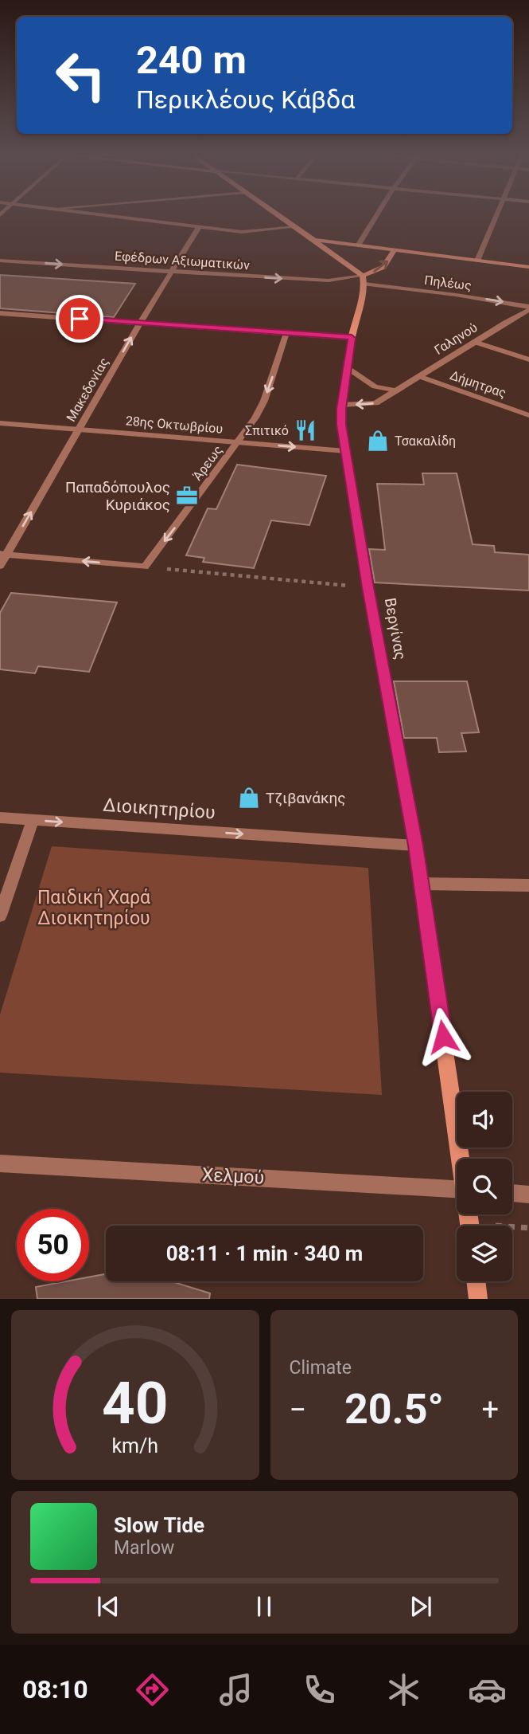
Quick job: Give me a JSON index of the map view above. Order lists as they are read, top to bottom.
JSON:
{
  "streets": {
    "main road": ["Βεργίνας"],
    "street": [
      "Εφέδρων Αξιωματικών",
      "Πηλέως",
      "Γαληνού",
      "Δήμητρας",
      "Μακεδονίας",
      "28ης Οκτωβρίου",
      "Άρεως",
      "Διοικητηρίου",
      "Χελμού"
    ]
  },
  "crossings": [
    ["Εφέδρων Αξιωματικών", "Πηλέως"],
    ["Εφέδρων Αξιωματικών", "Μακεδονίας"],
    ["Εφέδρων Αξιωματικών", "Βεργίνας"],
    ["Πηλέως", "Γαληνού"],
    ["Πηλέως", "Βεργίνας"],
    ["Γαληνού", "Δήμητρας"],
    ["Γαληνού", "Βεργίνας"],
    ["Μακεδονίας", "28ης Οκτωβρίου"],
    ["28ης Οκτωβρίου", "Άρεως"],
    ["28ης Οκτωβρίου", "Βεργίνας"],
    ["Βεργίνας", "Διοικητηρίου"]
  ],
  "one_way": ["Μακεδονίας", "Άρεως", "Διοικητηρίου"],
  "parks": ["Παιδική Χαρά Διοικητηρίου"],
  "places": {
    "restaurant": ["Σπιτικό"],
    "shop": ["Τσακαλίδη", "Τζιβανάκης"],
    "office": ["Παπαδόπουλος Κυριάκος"]
  },
  "page": {
    "turn": ["240 m", "Περικλέους Κάβδα"],
    "limit": "50",
    "trip": "08:11 · 1 min · 340 m",
    "tile": "Climate",
    "heat": ["−", "20.5°", "+"],
    "song": ["Slow Tide", "Marlow"],
    "tabs": "08:10",
    "gauge": ["40", "km/h"]
  }
}
